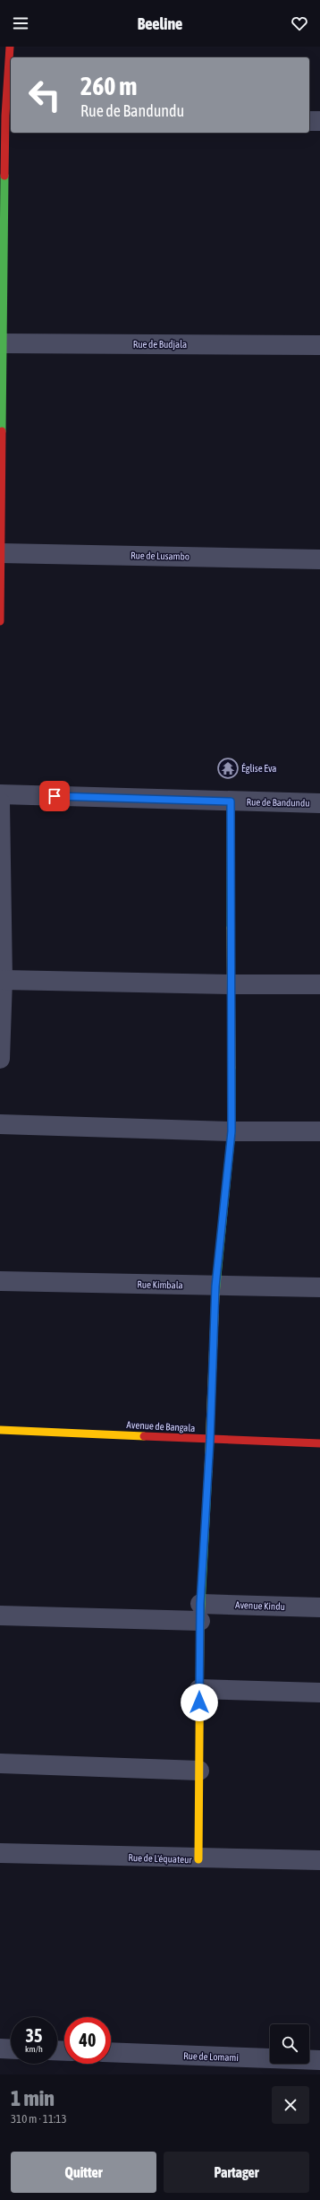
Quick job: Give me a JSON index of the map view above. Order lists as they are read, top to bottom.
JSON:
{
  "streets": {
    "street": [
      "Rue de Budjala",
      "Rue de Lusambo",
      "Rue de Bandundu",
      "Rue Kimbala",
      "Avenue de Bangala",
      "Avenue Kindu",
      "Rue de L'équateur",
      "Rue de Lomami"
    ]
  },
  "places": {
    "temple": ["Église Eva"]
  },
  "page": {
    "header": "Beeline",
    "turn": ["260 m", "Rue de Bandundu"],
    "speed": "35 km/h",
    "limit": "40",
    "heading": ["1 min", "310 m · 11:13"],
    "buttons": ["Quitter", "Partager"]
  }
}
